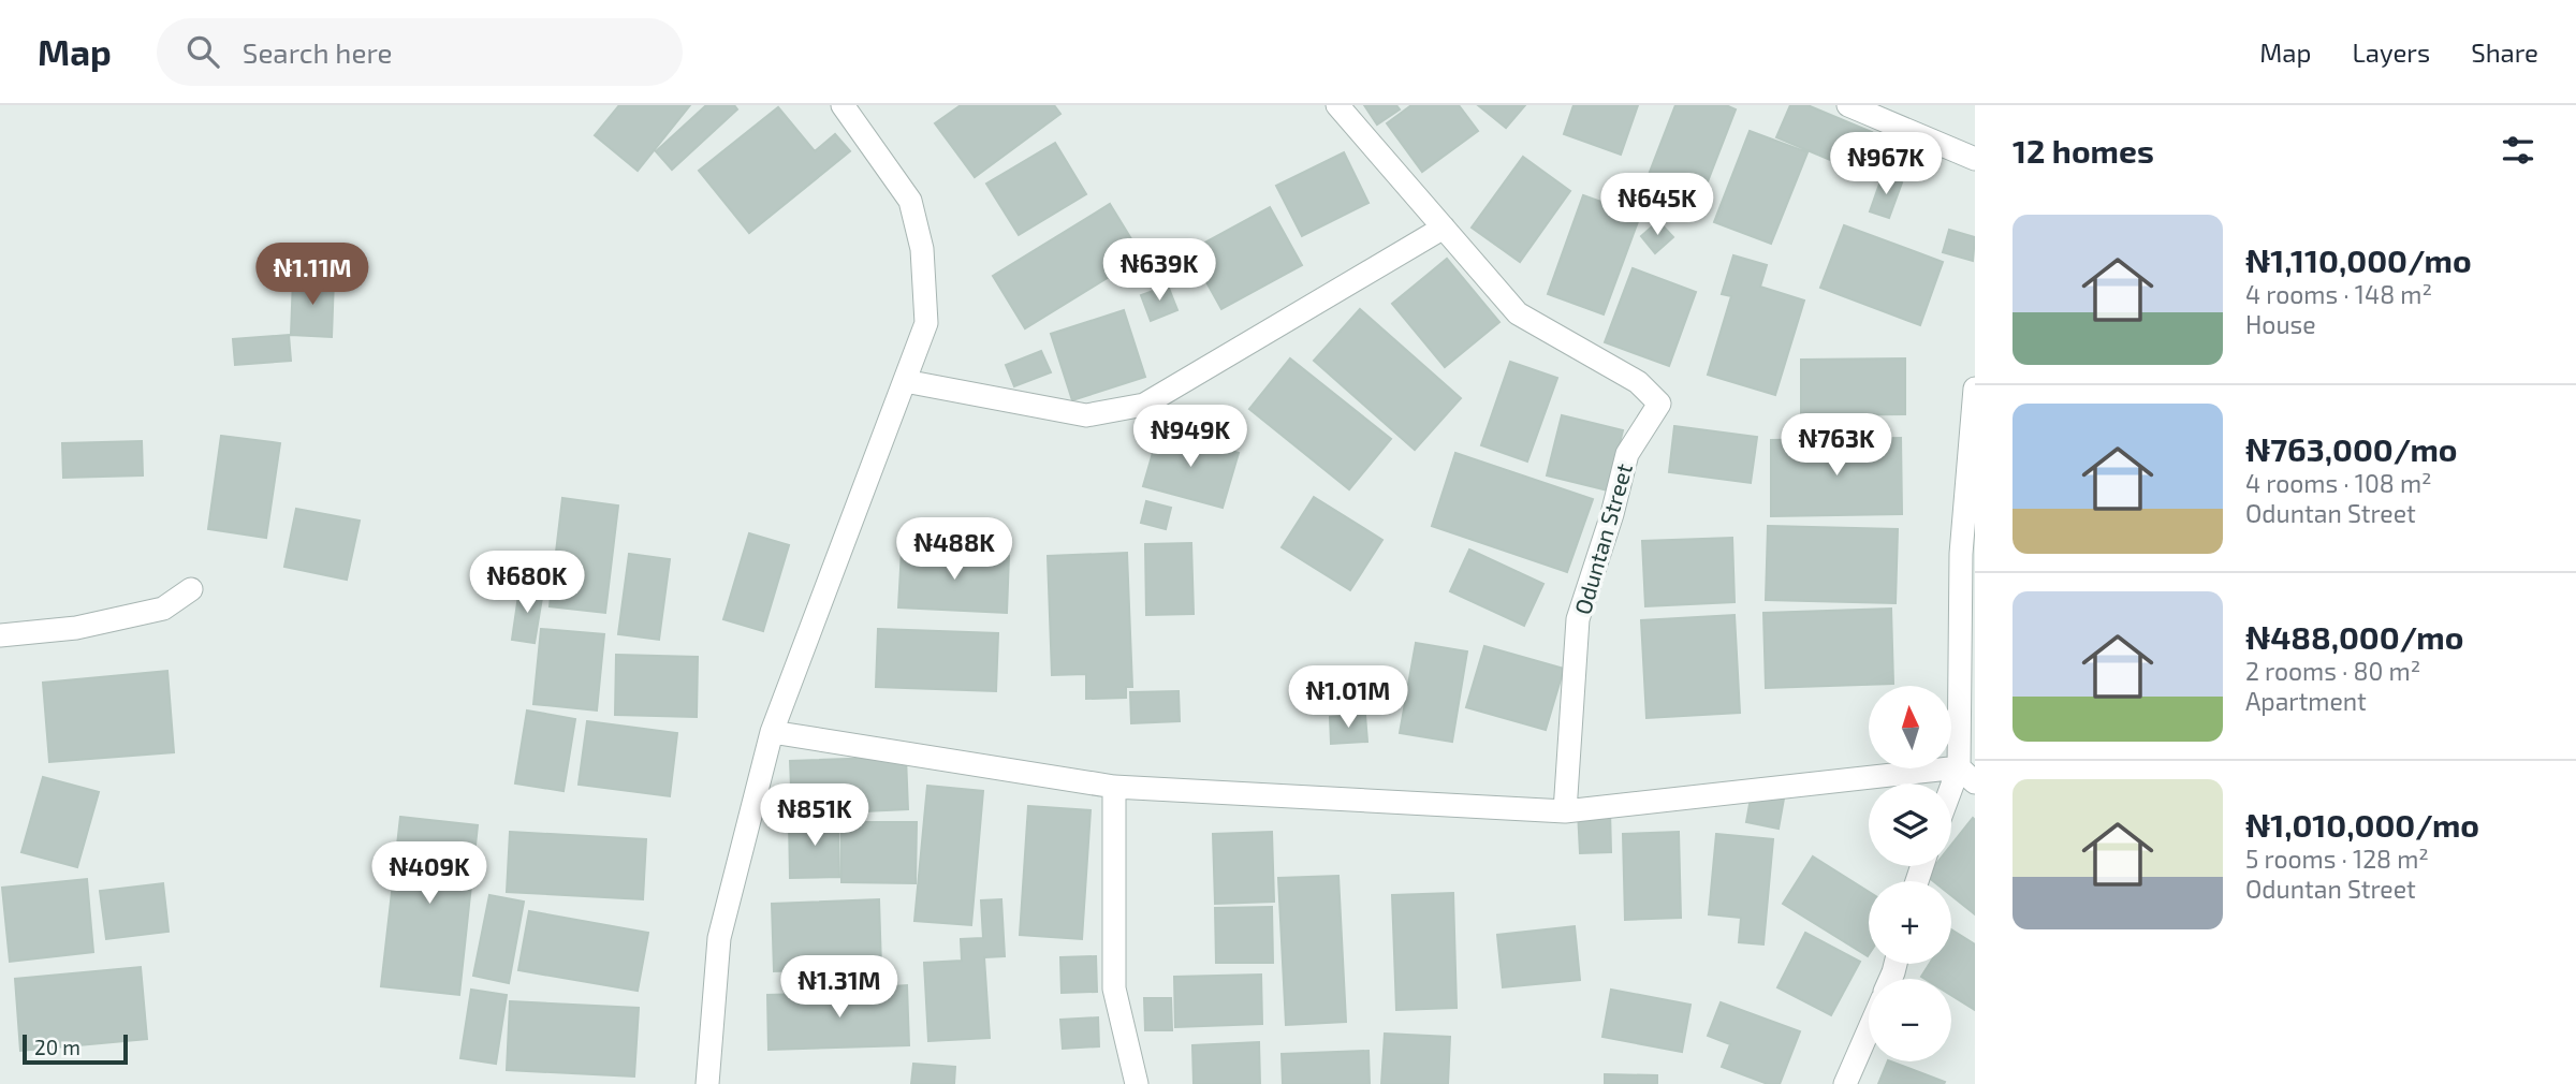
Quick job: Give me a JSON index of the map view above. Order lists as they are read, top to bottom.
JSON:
{
  "streets": {
    "street": ["Oduntan Street"]
  },
  "scale_bar": "20 m",
  "north": "top",
  "page": {
    "header": "Map",
    "search": "Search here",
    "nav": ["Map", "Layers", "Share"],
    "heading": "12 homes",
    "price": [
      "₦967K",
      "₦645K",
      "₦639K",
      "₦1.11M",
      "₦949K",
      "₦763K",
      "₦488K",
      "₦680K",
      "₦1.01M",
      "₦851K",
      "₦409K",
      "₦1.31M"
    ],
    "list": [
      {
        "name": "₦1,110,000/mo",
        "note": "4 rooms · 148 m² · House"
      },
      {
        "name": "₦763,000/mo",
        "note": "4 rooms · 108 m² · Oduntan Street"
      },
      {
        "name": "₦488,000/mo",
        "note": "2 rooms · 80 m² · Apartment"
      },
      {
        "name": "₦1,010,000/mo",
        "note": "5 rooms · 128 m² · Oduntan Street"
      }
    ],
    "map_buttons": ["+", "−"],
    "scale": "20 m"
  }
}
